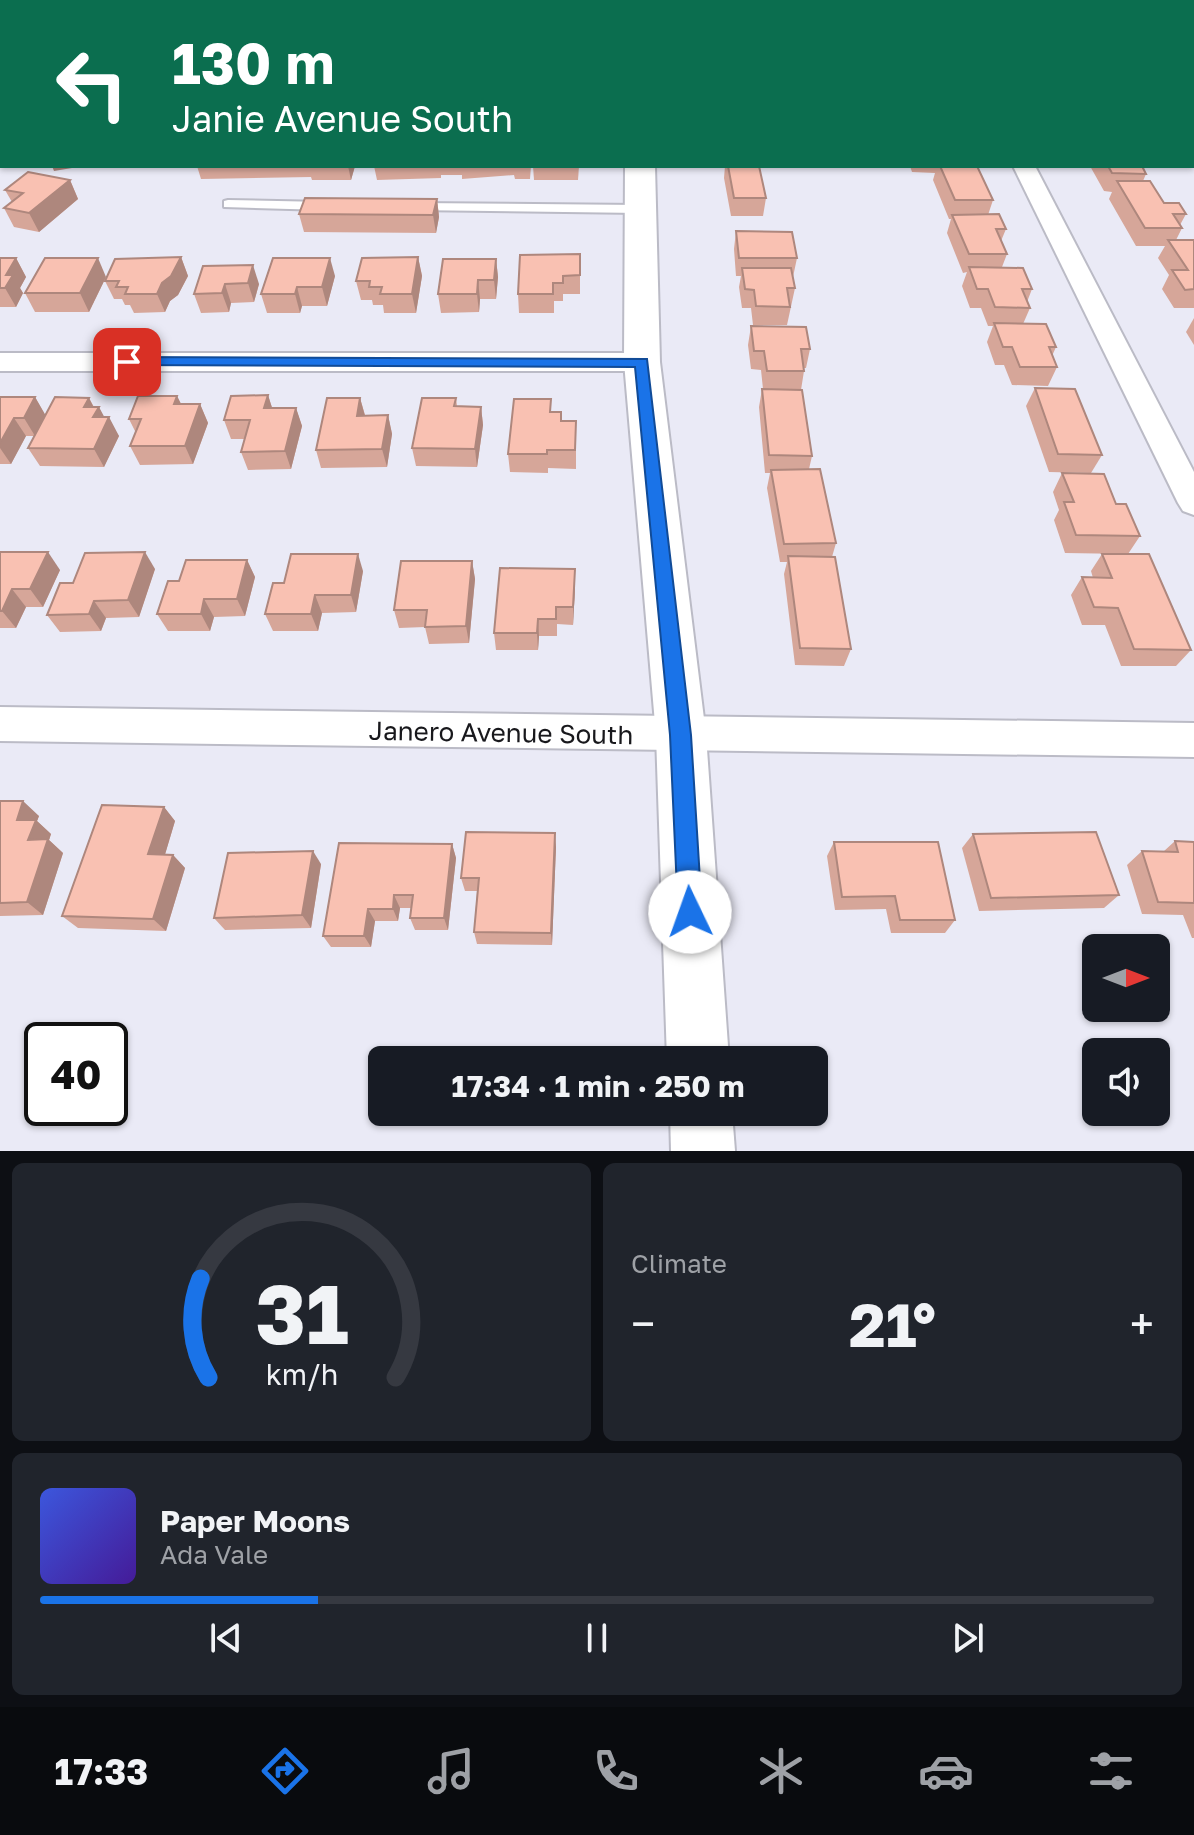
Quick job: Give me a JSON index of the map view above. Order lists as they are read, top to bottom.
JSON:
{
  "streets": {
    "street": ["Janero Avenue South"]
  },
  "north": "right",
  "page": {
    "turn": ["130 m", "Janie Avenue South"],
    "limit": "40",
    "trip": "17:34 · 1 min · 250 m",
    "tile": "Climate",
    "heat": ["−", "21°", "+"],
    "song": ["Paper Moons", "Ada Vale"],
    "tabs": "17:33",
    "gauge": ["31", "km/h"]
  }
}
